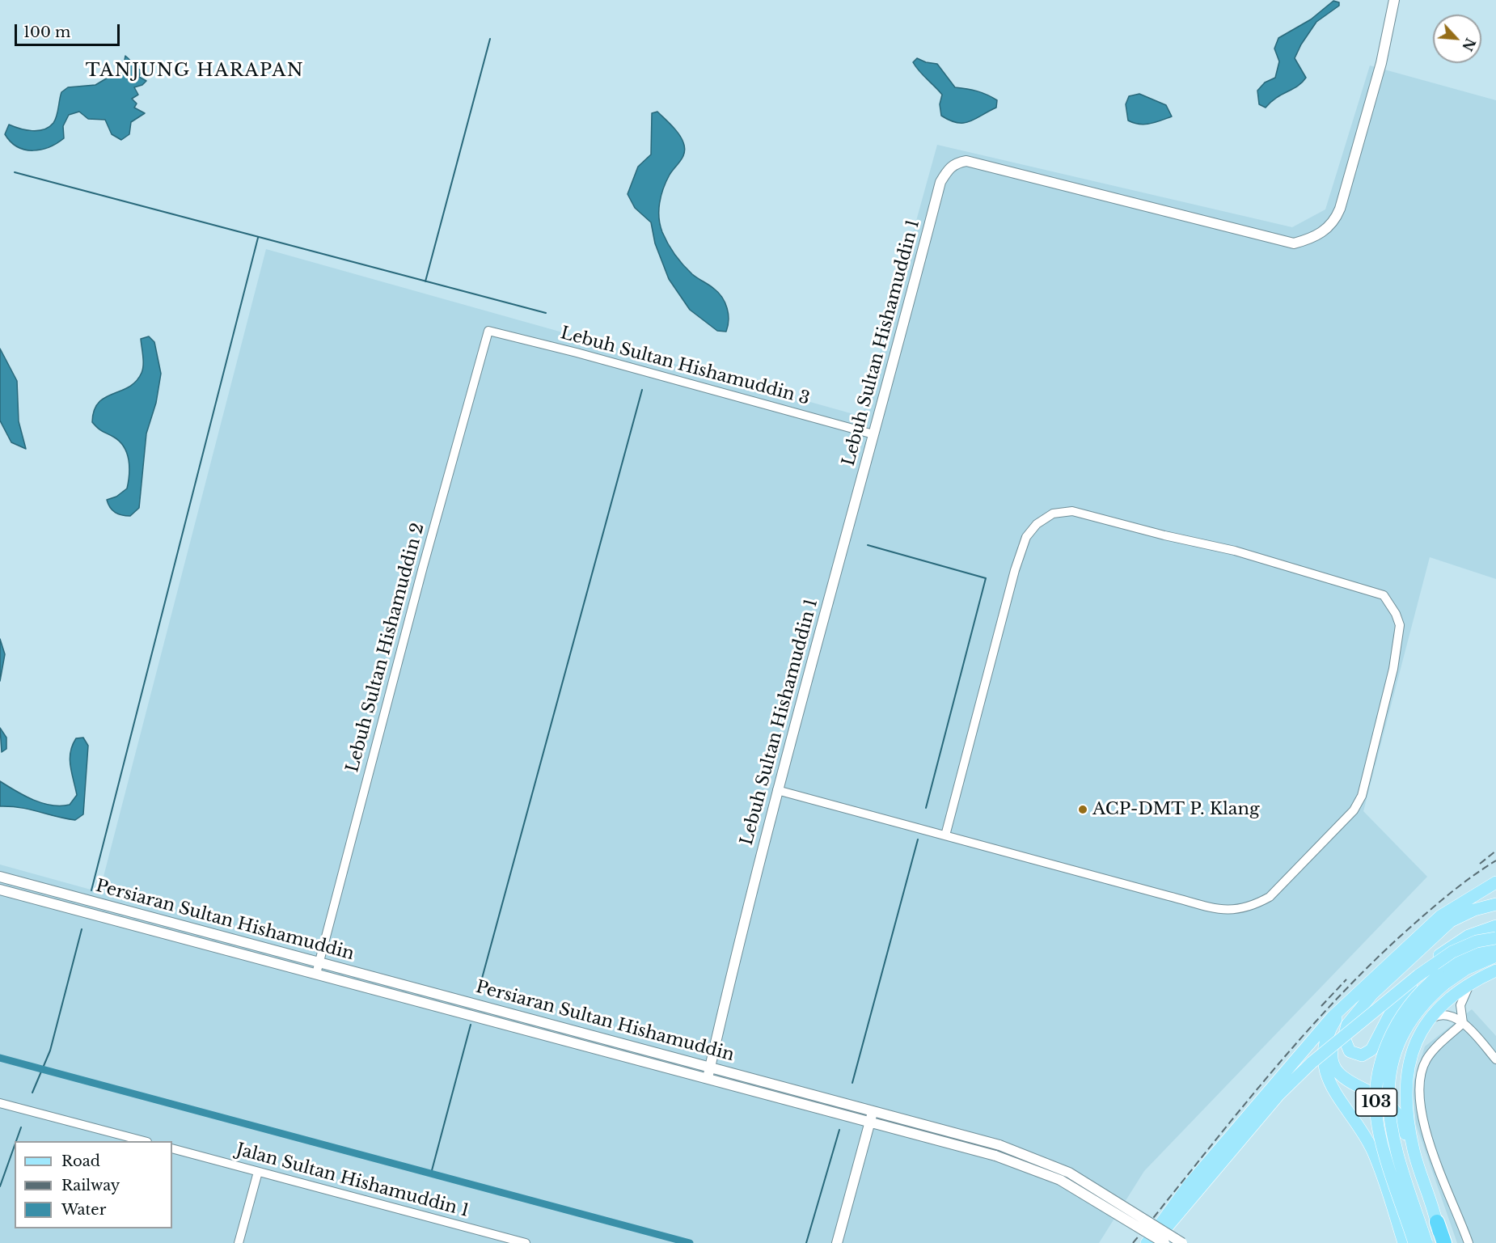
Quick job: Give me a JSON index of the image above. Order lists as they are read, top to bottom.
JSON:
{
  "streets": {
    "main road": ["103"],
    "street": [
      "Lebuh Sultan Hishamuddin 1",
      "Lebuh Sultan Hishamuddin 3",
      "Lebuh Sultan Hishamuddin 2",
      "Persiaran Sultan Hishamuddin",
      "Jalan Sultan Hishamuddin 1"
    ]
  },
  "crossings": [
    ["Lebuh Sultan Hishamuddin 1", "Lebuh Sultan Hishamuddin 3"],
    ["Lebuh Sultan Hishamuddin 1", "Persiaran Sultan Hishamuddin"],
    ["Lebuh Sultan Hishamuddin 3", "Lebuh Sultan Hishamuddin 2"],
    ["Lebuh Sultan Hishamuddin 2", "Persiaran Sultan Hishamuddin"]
  ],
  "districts": ["TANJUNG HARAPAN"],
  "places": ["ACP-DMT P. Klang"],
  "legend": ["Road", "Railway", "Water"],
  "scale_bar": "100 m",
  "north": "bottom right"
}
